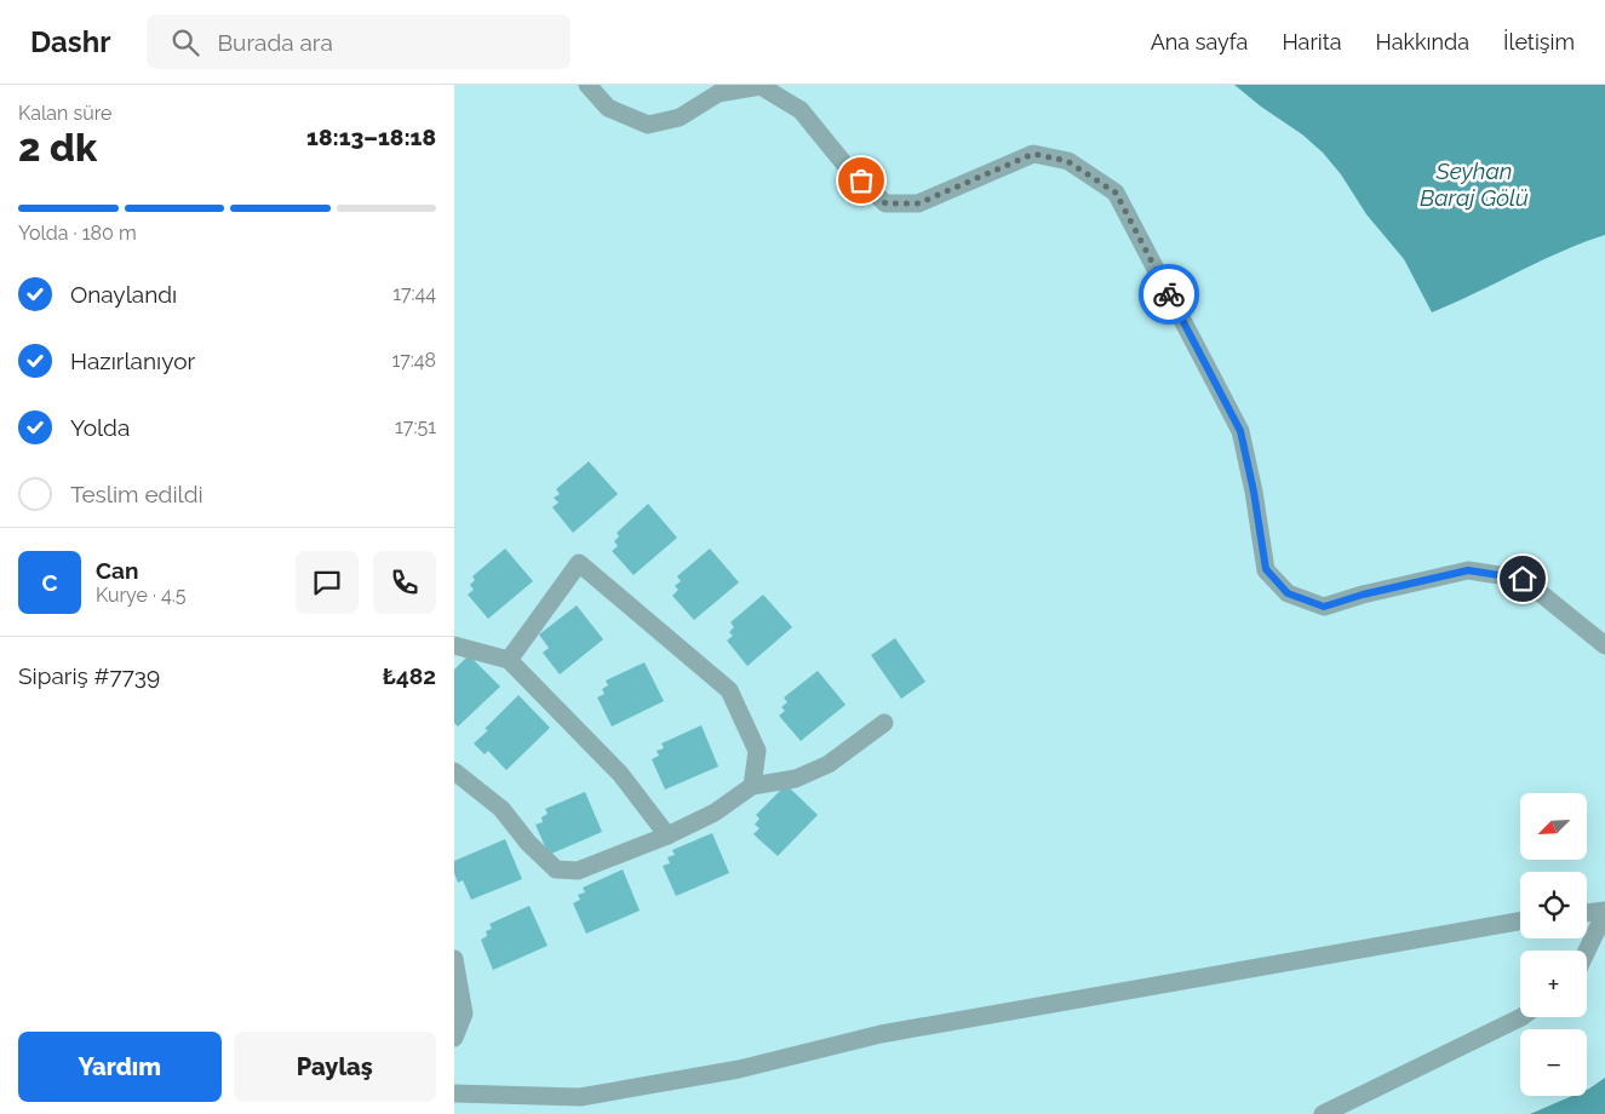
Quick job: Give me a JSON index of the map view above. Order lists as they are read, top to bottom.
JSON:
{
  "water": ["Seyhan Baraj Gölü"],
  "north": "bottom left",
  "page": {
    "header": "Dashr",
    "search": "Burada ara",
    "nav": [
      "Ana sayfa",
      "Harita",
      "Hakkında",
      "İletişim"
    ],
    "heading": ["2 dk", "Kalan süre", "18:13–18:18"],
    "panel": [
      "Can",
      "Kurye · 4.5",
      "Sipariş #7739",
      "₺482"
    ],
    "bar": "Yolda · 180 m",
    "list": [
      ["Onaylandı", "17:44"],
      ["Hazırlanıyor", "17:48"],
      ["Yolda", "17:51"],
      "Teslim edildi"
    ],
    "round": "C",
    "map_buttons": ["+", "−"],
    "buttons": ["Yardım", "Paylaş"]
  }
}
